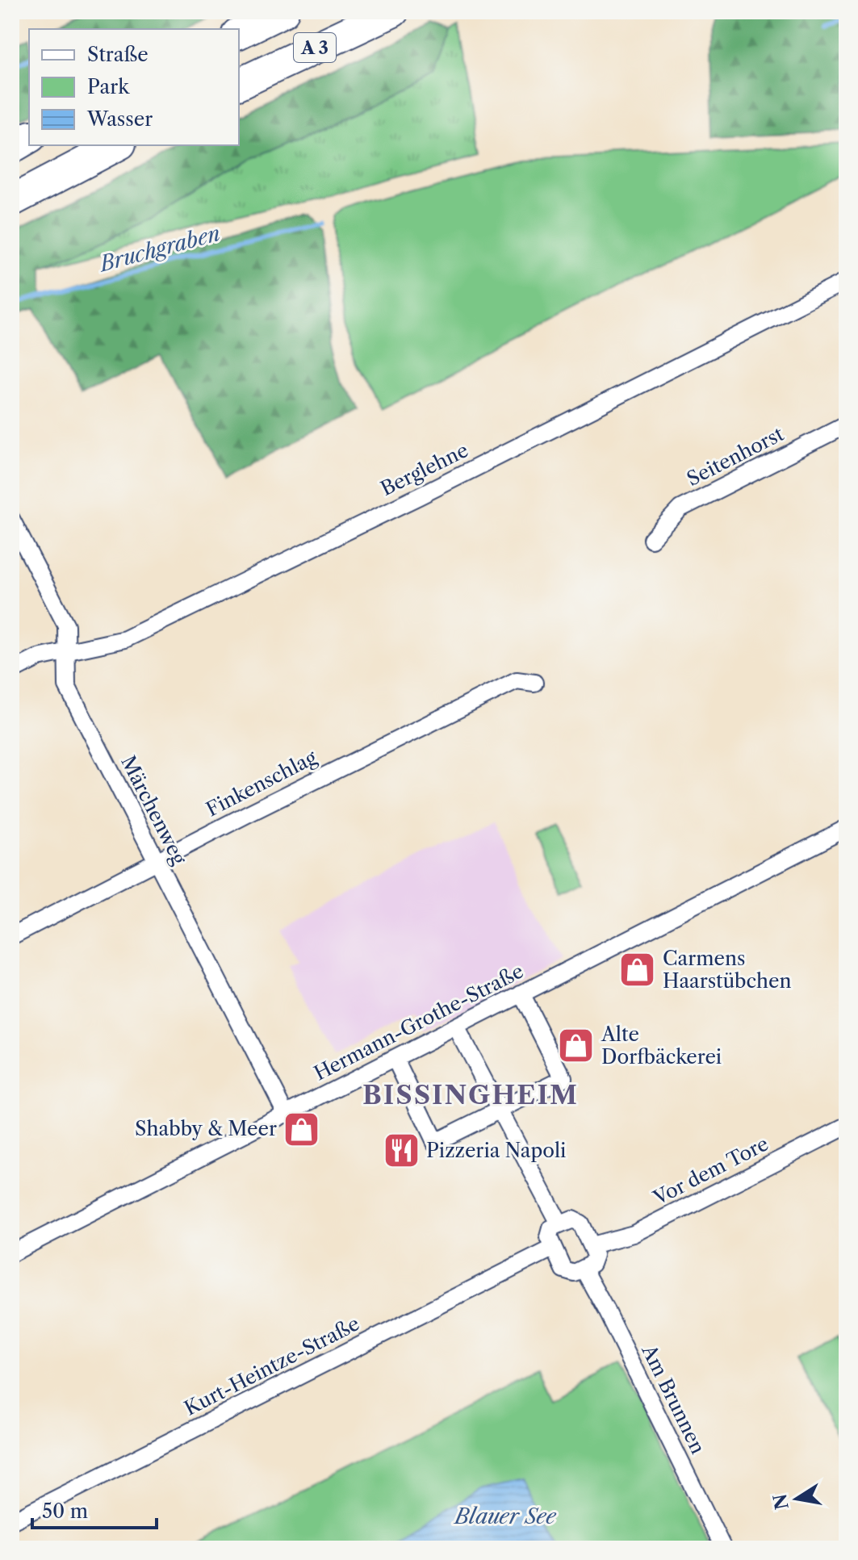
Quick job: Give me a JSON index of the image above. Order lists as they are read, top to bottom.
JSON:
{
  "streets": {
    "highway": ["A 3"],
    "street": [
      "Seitenhorst",
      "Berglehne",
      "Finkenschlag",
      "Märchenweg",
      "Hermann-Grothe-Straße",
      "Vor dem Tore",
      "Kurt-Heintze-Straße",
      "Am Brunnen"
    ]
  },
  "crossings": [
    ["Berglehne", "Märchenweg"],
    ["Finkenschlag", "Märchenweg"],
    ["Märchenweg", "Hermann-Grothe-Straße"],
    ["Vor dem Tore", "Kurt-Heintze-Straße"],
    ["Vor dem Tore", "Am Brunnen"],
    ["Kurt-Heintze-Straße", "Am Brunnen"]
  ],
  "districts": ["BISSINGHEIM"],
  "water": ["Bruchgraben", "Blauer See"],
  "places": {
    "shop": ["Carmens Haarstübchen", "Alte Dorfbäckerei", "Shabby & Meer"],
    "restaurant": ["Pizzeria Napoli"]
  },
  "legend": ["Straße", "Park", "Wasser"],
  "scale_bar": "50 m",
  "north": "left"
}
